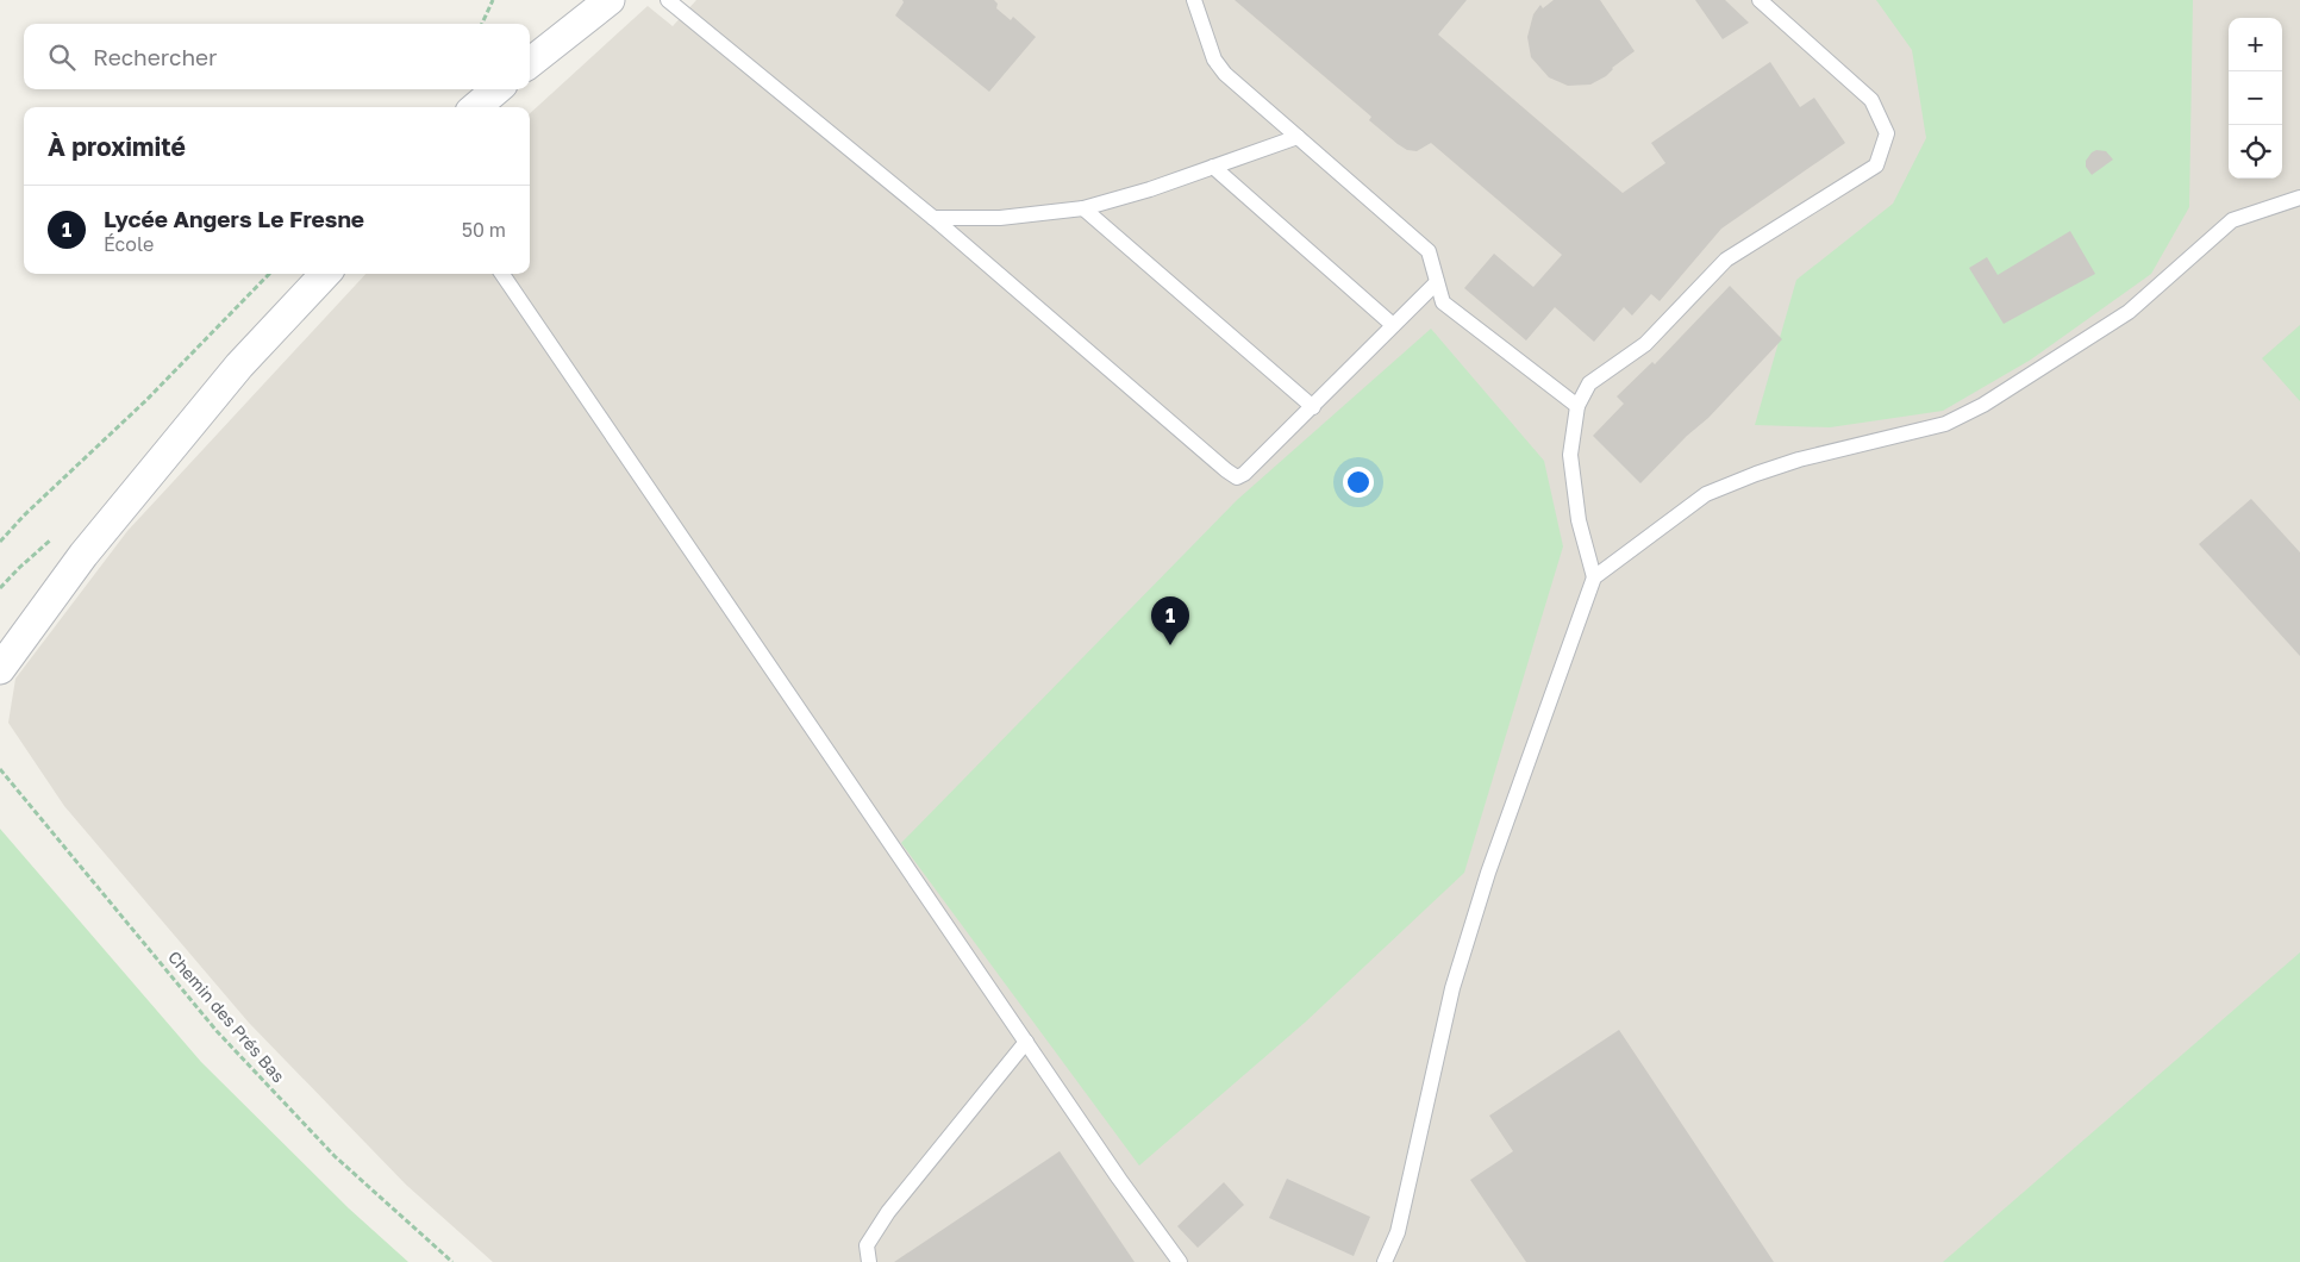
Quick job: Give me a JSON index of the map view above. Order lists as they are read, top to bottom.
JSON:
{
  "streets": {
    "path": ["Chemin des Prés Bas"]
  },
  "page": {
    "map_buttons": ["+", "−"],
    "search": "Rechercher",
    "heading": "À proximité",
    "list": [
      {
        "mark": "1",
        "name": "Lycée Angers Le Fresne",
        "note": "École",
        "value": "50 m"
      }
    ],
    "pins": "1"
  }
}
